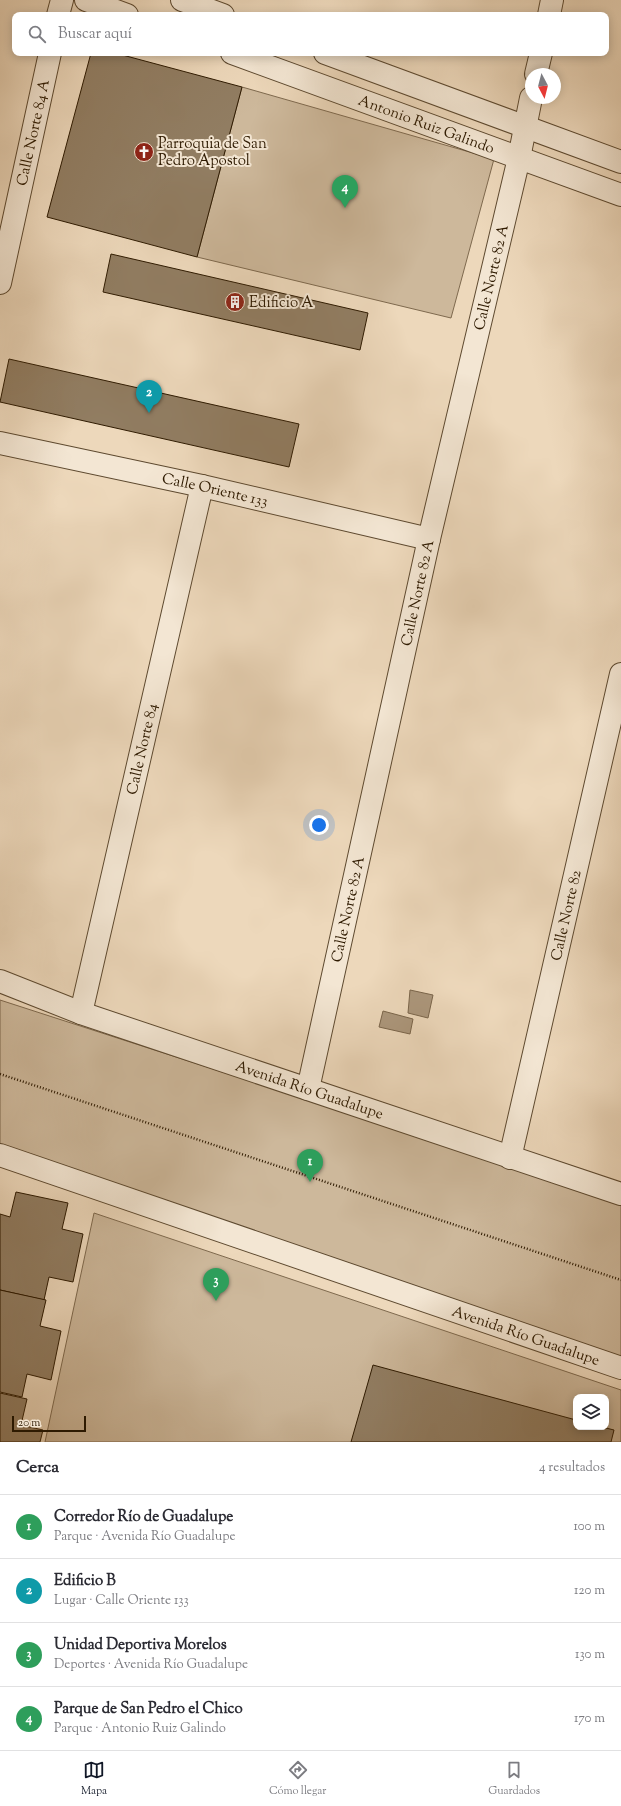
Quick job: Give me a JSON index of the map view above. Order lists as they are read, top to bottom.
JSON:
{
  "streets": {
    "street": [
      "Antonio Ruiz Galindo",
      "Calle Norte 84 A",
      "Calle Norte 82 A",
      "Calle Oriente 133",
      "Calle Norte 84",
      "Calle Norte 82",
      "Avenida Río Guadalupe"
    ]
  },
  "crossings": [
    ["Antonio Ruiz Galindo", "Calle Norte 82 A"],
    ["Calle Norte 82 A", "Calle Oriente 133"],
    ["Calle Norte 82 A", "Avenida Río Guadalupe"],
    ["Calle Oriente 133", "Calle Norte 84"],
    ["Calle Norte 84", "Avenida Río Guadalupe"],
    ["Calle Norte 82", "Avenida Río Guadalupe"]
  ],
  "places": {
    "church": ["Parroquia de San Pedro Apostol"],
    "building": ["Edificio A"]
  },
  "scale_bar": "20 m",
  "north": "bottom",
  "page": {
    "search": "Buscar aquí",
    "pins": [
      "4",
      "2",
      "1",
      "3"
    ],
    "scale": "20 m",
    "heading": ["Cerca", "4 resultados"],
    "list": [
      {
        "mark": "1",
        "name": "Corredor Río de Guadalupe",
        "note": "Parque · Avenida Río Guadalupe",
        "value": "100 m"
      },
      {
        "mark": "2",
        "name": "Edificio B",
        "note": "Lugar · Calle Oriente 133",
        "value": "120 m"
      },
      {
        "mark": "3",
        "name": "Unidad Deportiva Morelos",
        "note": "Deportes · Avenida Río Guadalupe",
        "value": "130 m"
      },
      {
        "mark": "4",
        "name": "Parque de San Pedro el Chico",
        "note": "Parque · Antonio Ruiz Galindo",
        "value": "170 m"
      }
    ],
    "nav": ["Mapa", "Cómo llegar", "Guardados"]
  }
}
